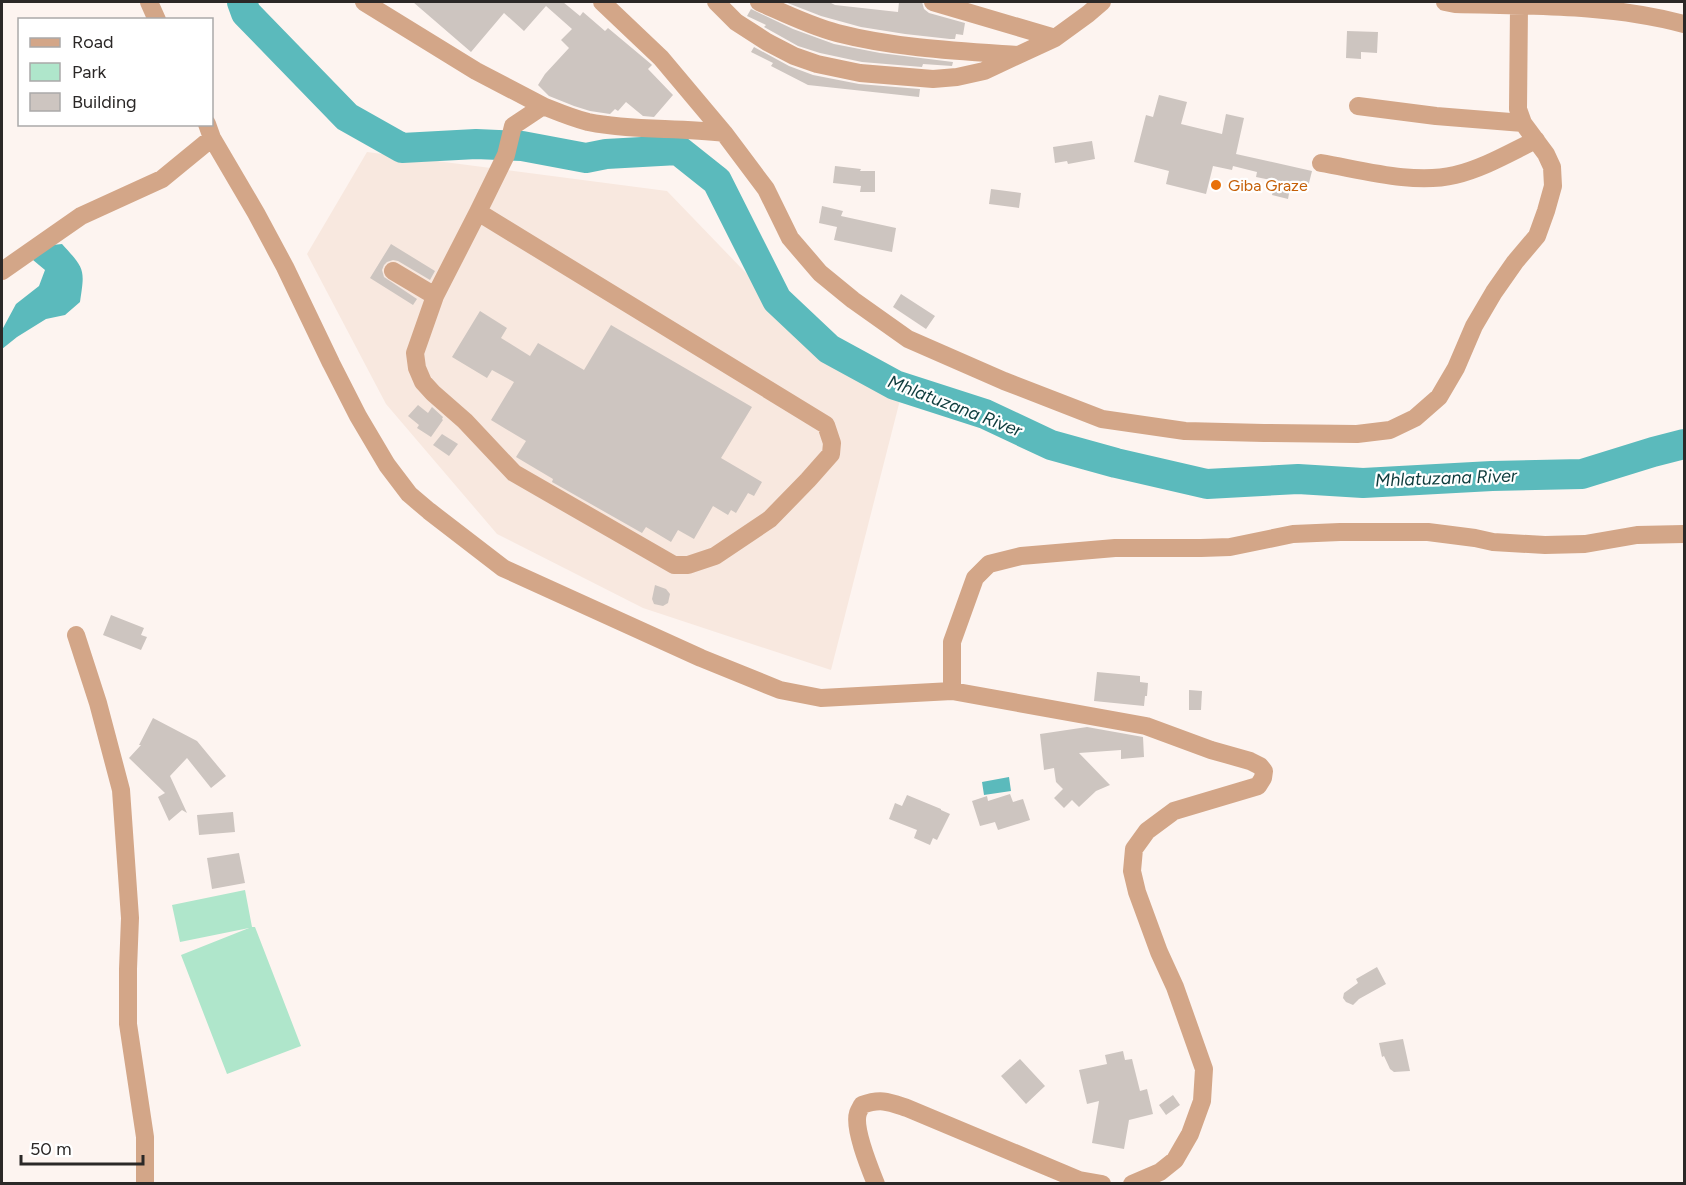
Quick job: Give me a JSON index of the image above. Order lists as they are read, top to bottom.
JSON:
{
  "water": ["Mhlatuzana River"],
  "places": ["Giba Graze"],
  "legend": ["Road", "Park", "Building"],
  "scale_bar": "50 m"
}
